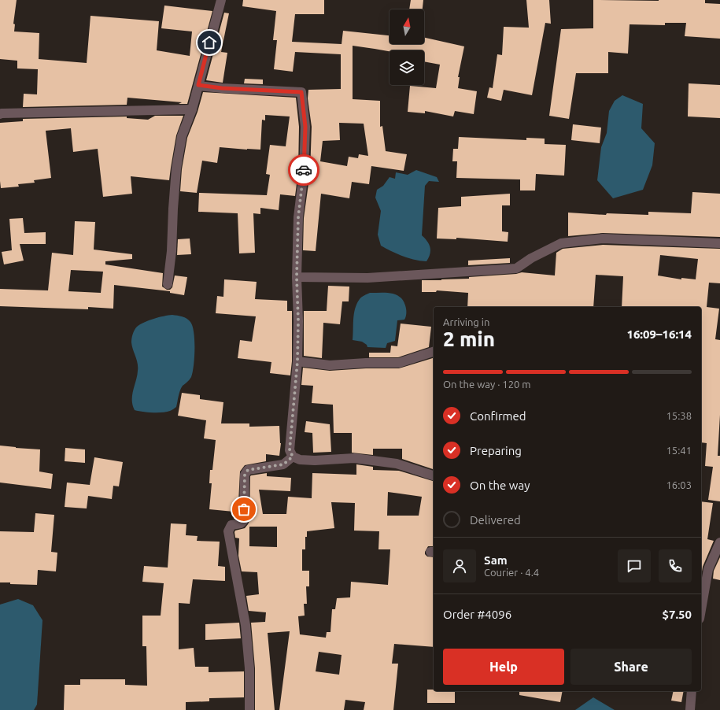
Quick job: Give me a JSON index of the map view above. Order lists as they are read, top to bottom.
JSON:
{
  "north": "top",
  "page": {
    "heading": ["2 min", "Arriving in", "16:09–16:14"],
    "panel": [
      "Sam",
      "Courier · 4.4",
      "Order #4096",
      "$7.50"
    ],
    "bar": "On the way · 120 m",
    "list": [
      ["Confirmed", "15:38"],
      ["Preparing", "15:41"],
      ["On the way", "16:03"],
      "Delivered"
    ],
    "buttons": ["Help", "Share"]
  }
}
